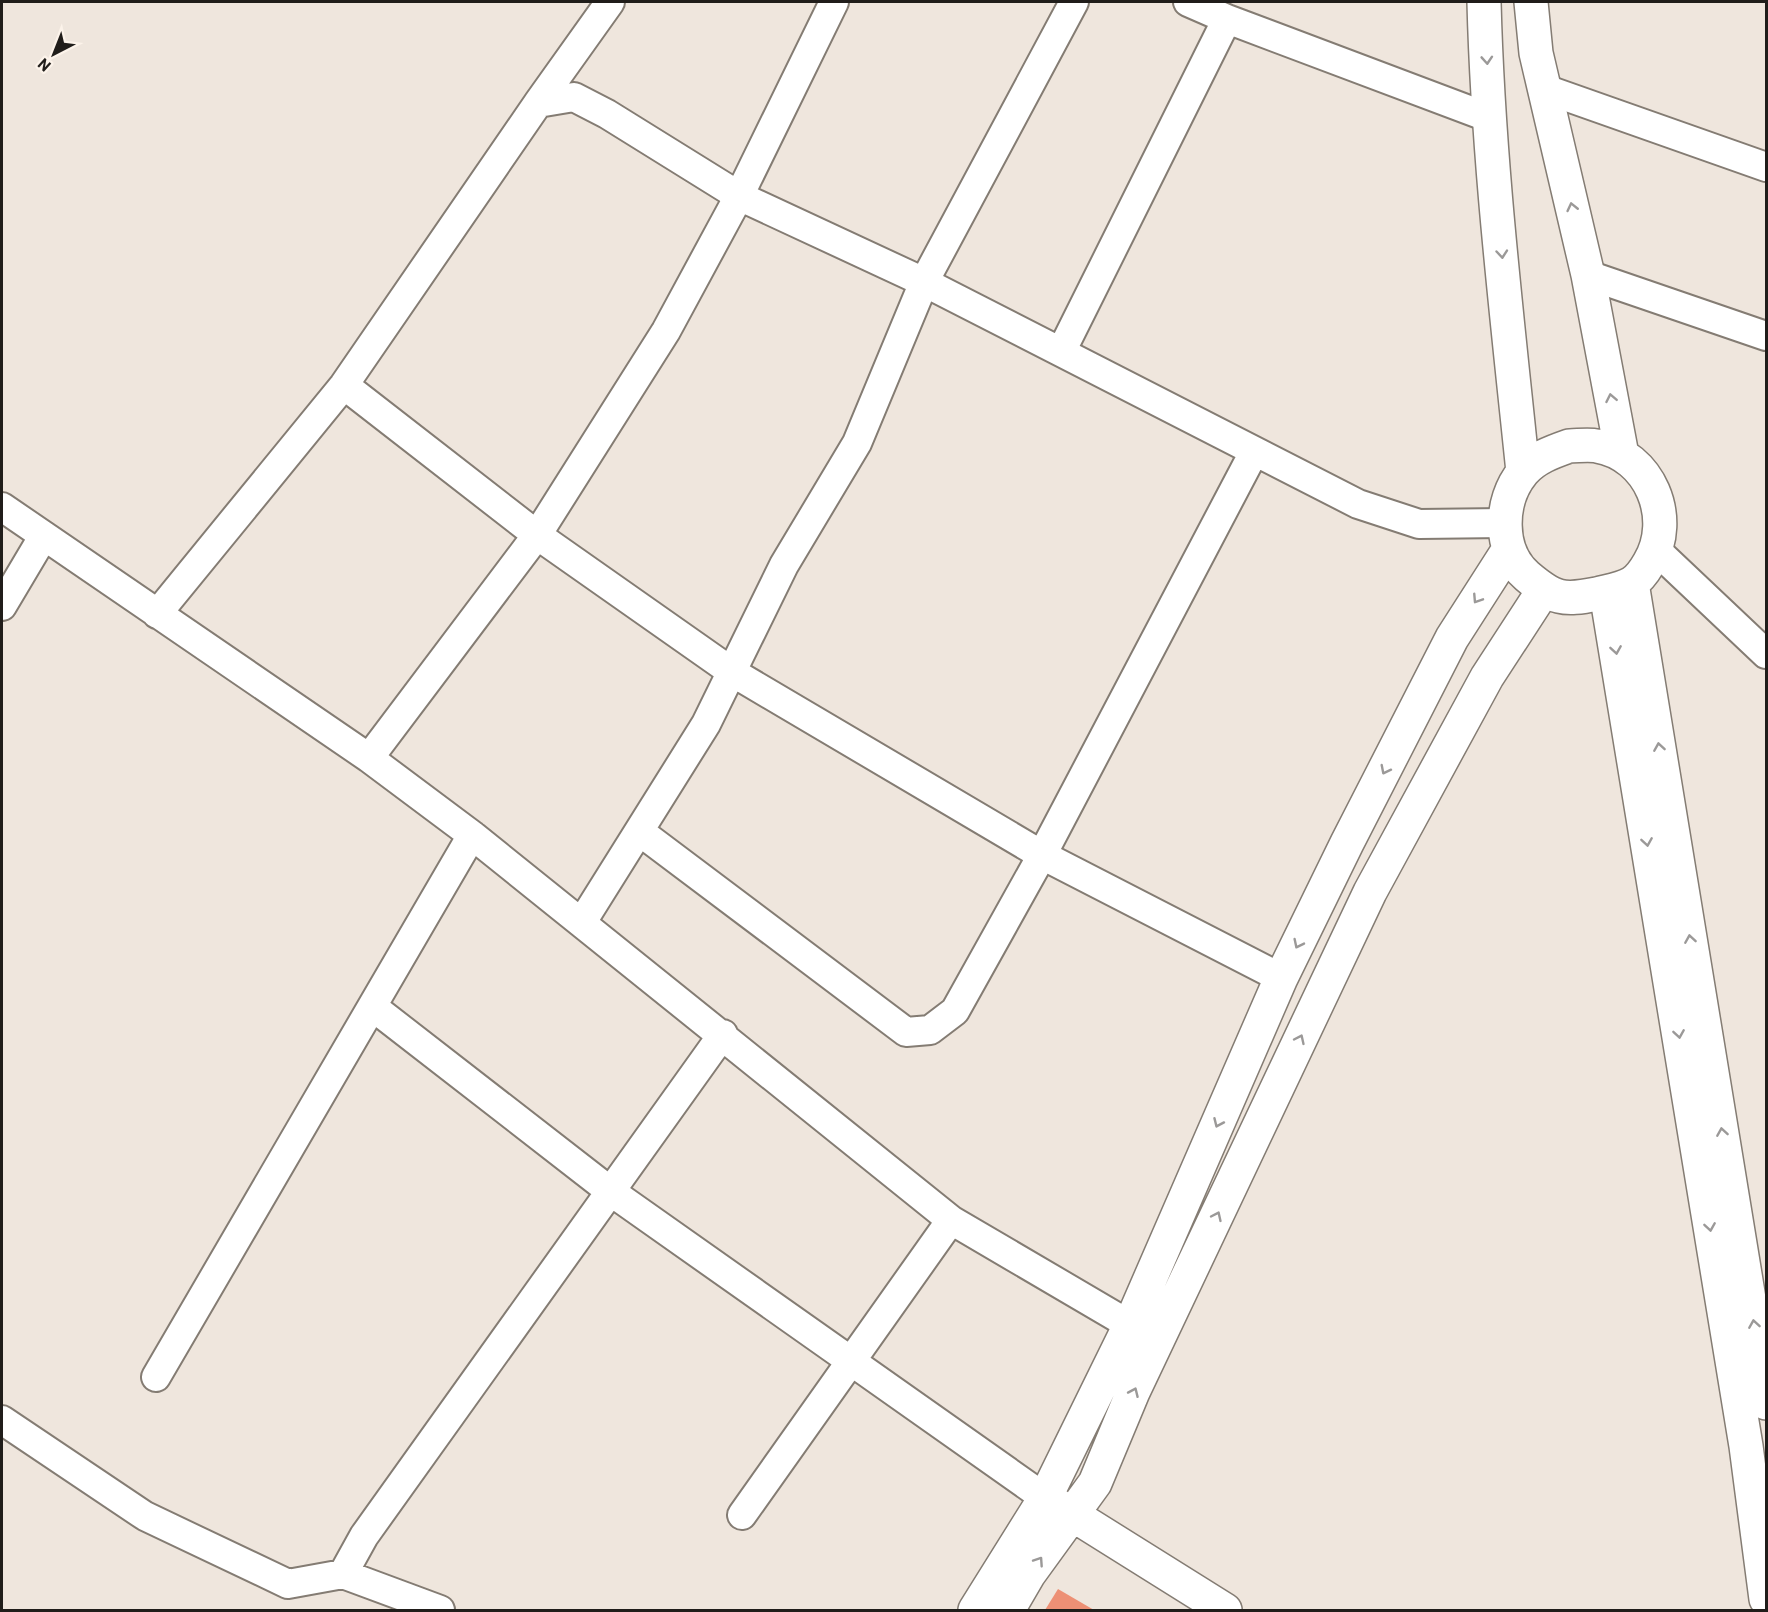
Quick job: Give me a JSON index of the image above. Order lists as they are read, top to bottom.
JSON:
{
  "north": "bottom left"
}
